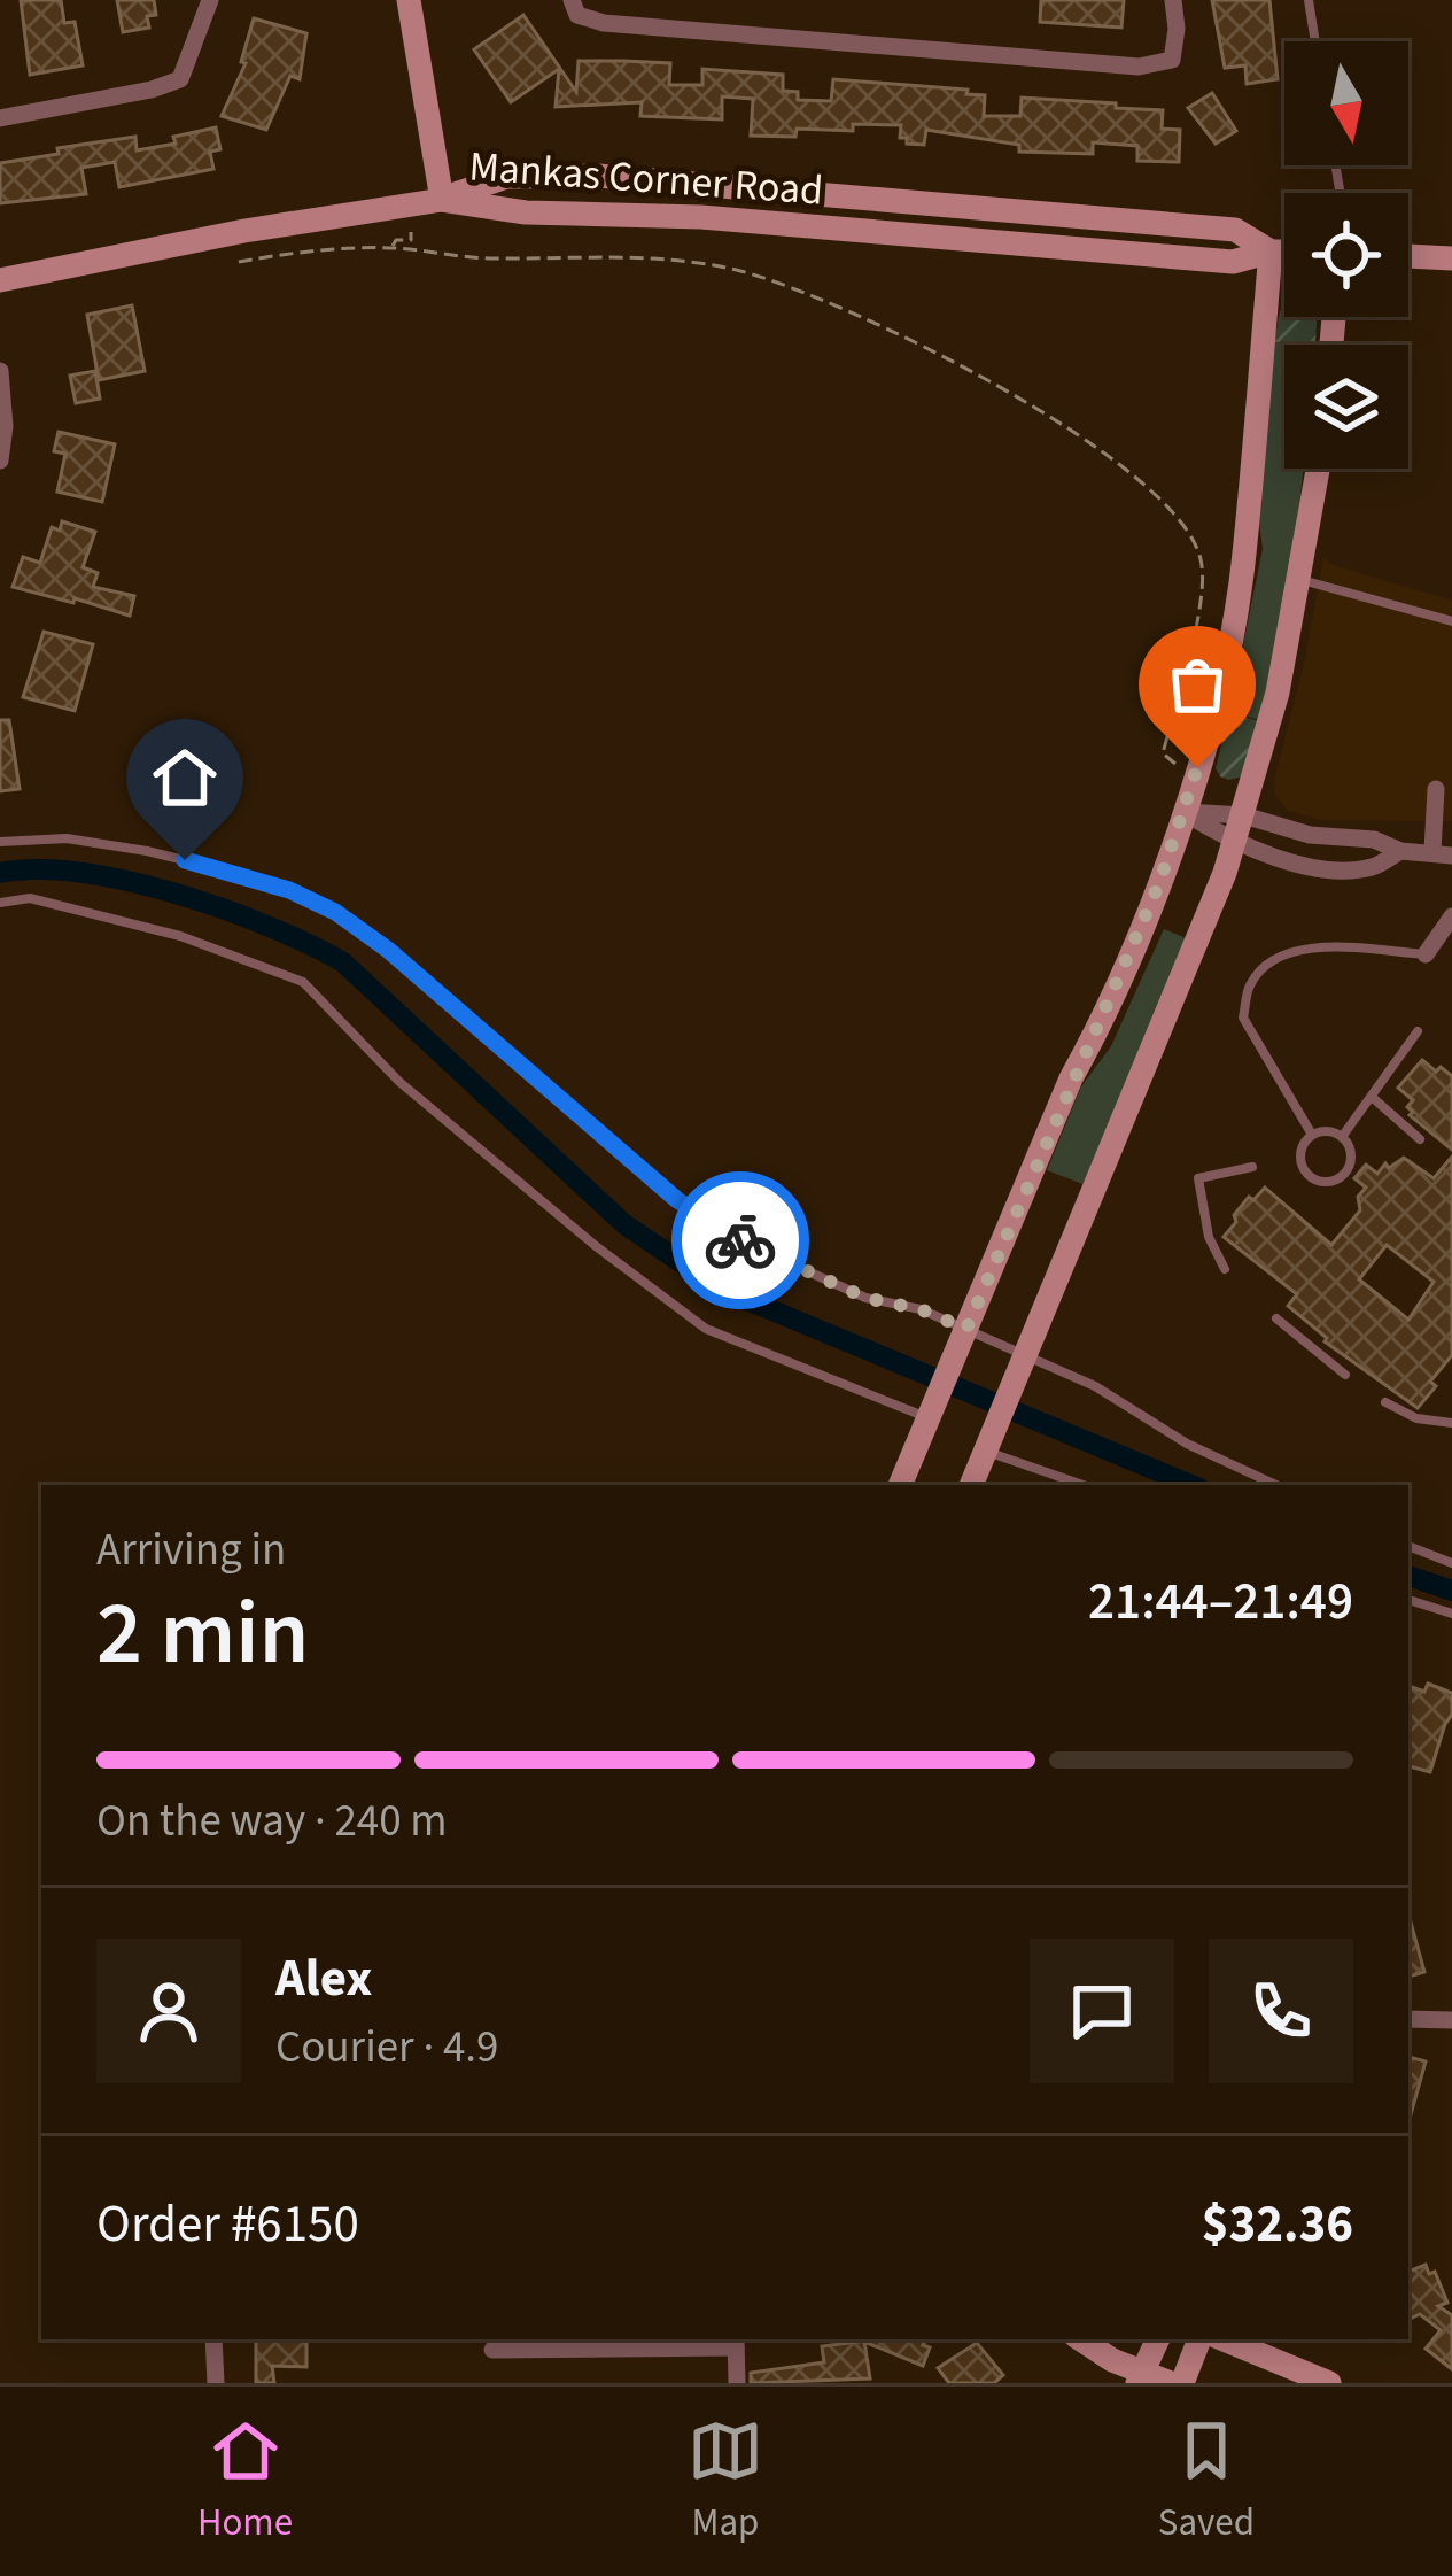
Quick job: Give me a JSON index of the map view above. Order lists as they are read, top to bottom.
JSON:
{
  "streets": {
    "street": ["Mankas Corner Road"]
  },
  "north": "bottom",
  "page": {
    "heading": ["2 min", "Arriving in", "21:44–21:49"],
    "panel": [
      "Alex",
      "Courier · 4.9",
      "Order #6150",
      "$32.36"
    ],
    "bar": "On the way · 240 m",
    "tabs": ["Home", "Map", "Saved"]
  }
}
